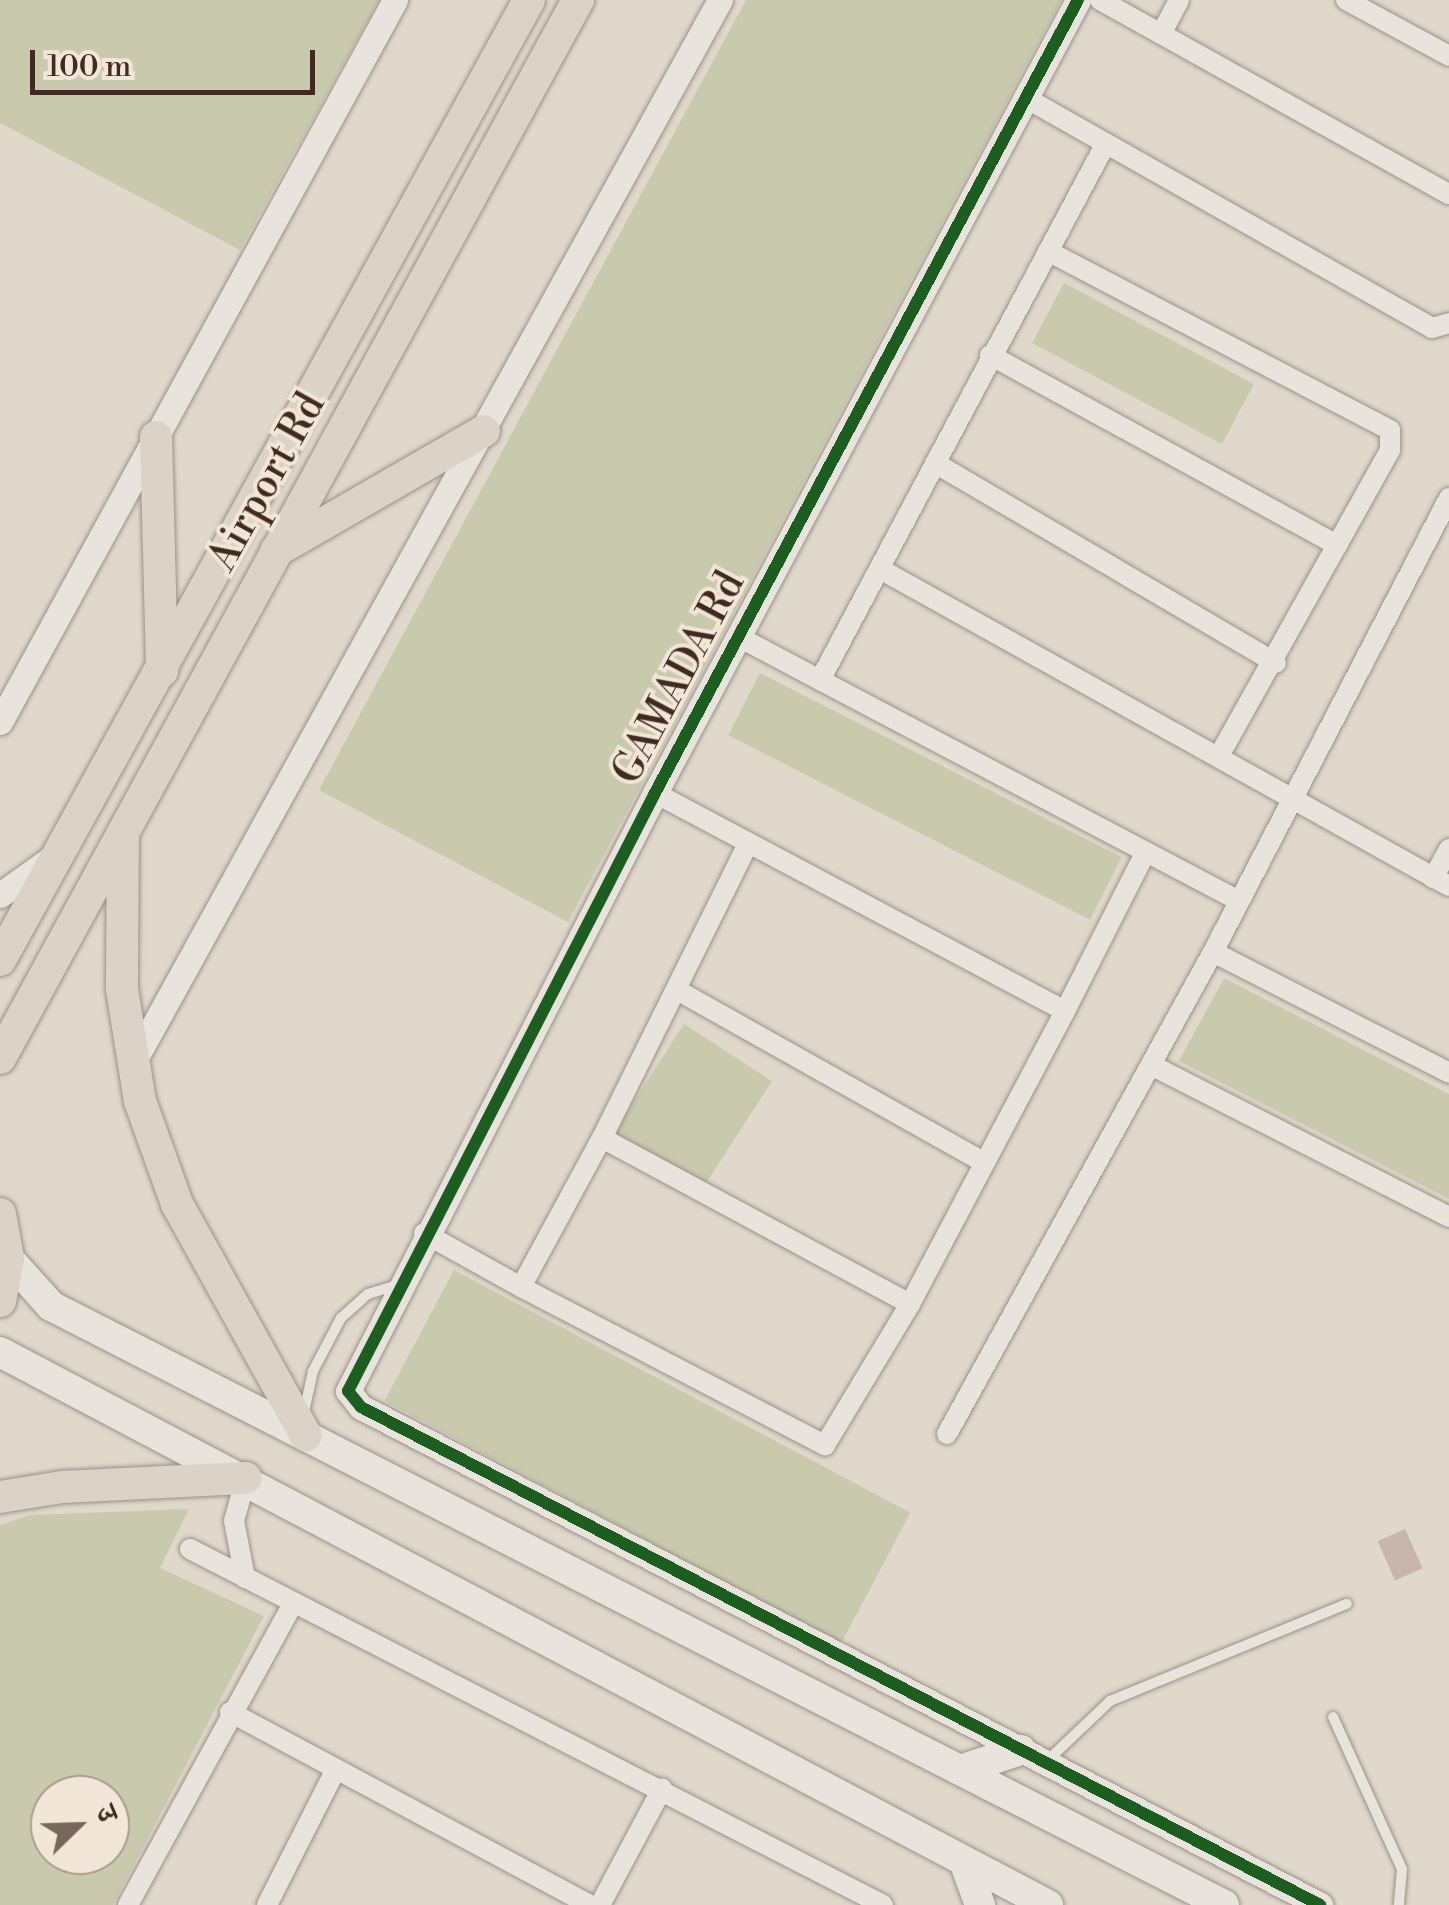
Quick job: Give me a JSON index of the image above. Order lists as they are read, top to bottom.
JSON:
{
  "streets": {
    "main road": ["Airport Rd"],
    "street": ["GAMADA Rd"]
  },
  "scale_bar": "100 m",
  "north": "top right"
}
